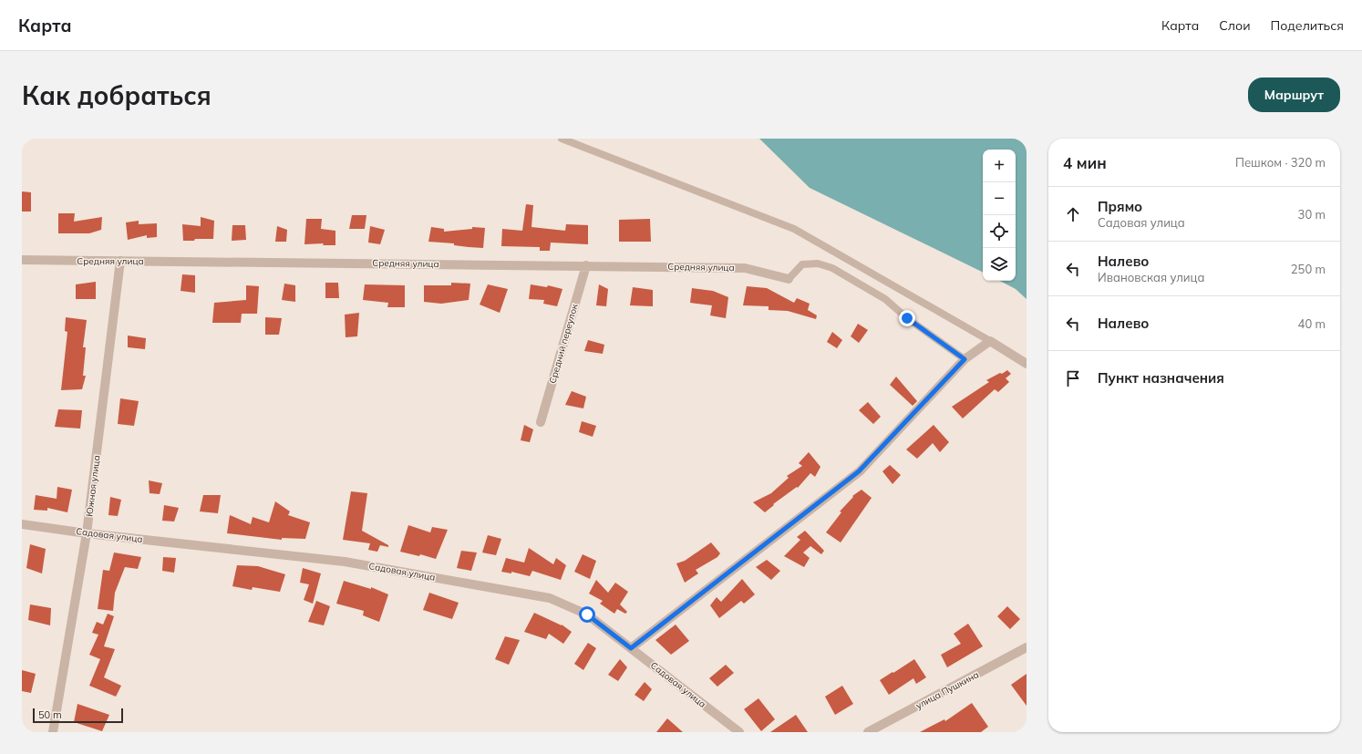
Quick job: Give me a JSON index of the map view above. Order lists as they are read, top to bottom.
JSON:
{
  "streets": {
    "street": [
      "Средняя улица",
      "Средний переулок",
      "Южная улица",
      "Садовая улица",
      "улица Пушкина"
    ]
  },
  "crossings": [
    ["Средняя улица", "Средний переулок"],
    ["Средняя улица", "Южная улица"],
    ["Южная улица", "Садовая улица"]
  ],
  "scale_bar": "50 m",
  "page": {
    "header": "Карта",
    "nav": ["Карта", "Слои", "Поделиться"],
    "buttons": "Маршрут",
    "title": "Как добраться",
    "heading": ["4 мин", "Пешком · 320 m"],
    "map_buttons": ["+", "−"],
    "list": [
      ["Прямо", "Садовая улица", "30 m"],
      ["Налево", "Ивановская улица", "250 m"],
      ["Налево", "40 m"],
      "Пункт назначения"
    ],
    "scale": "50 m"
  }
}
